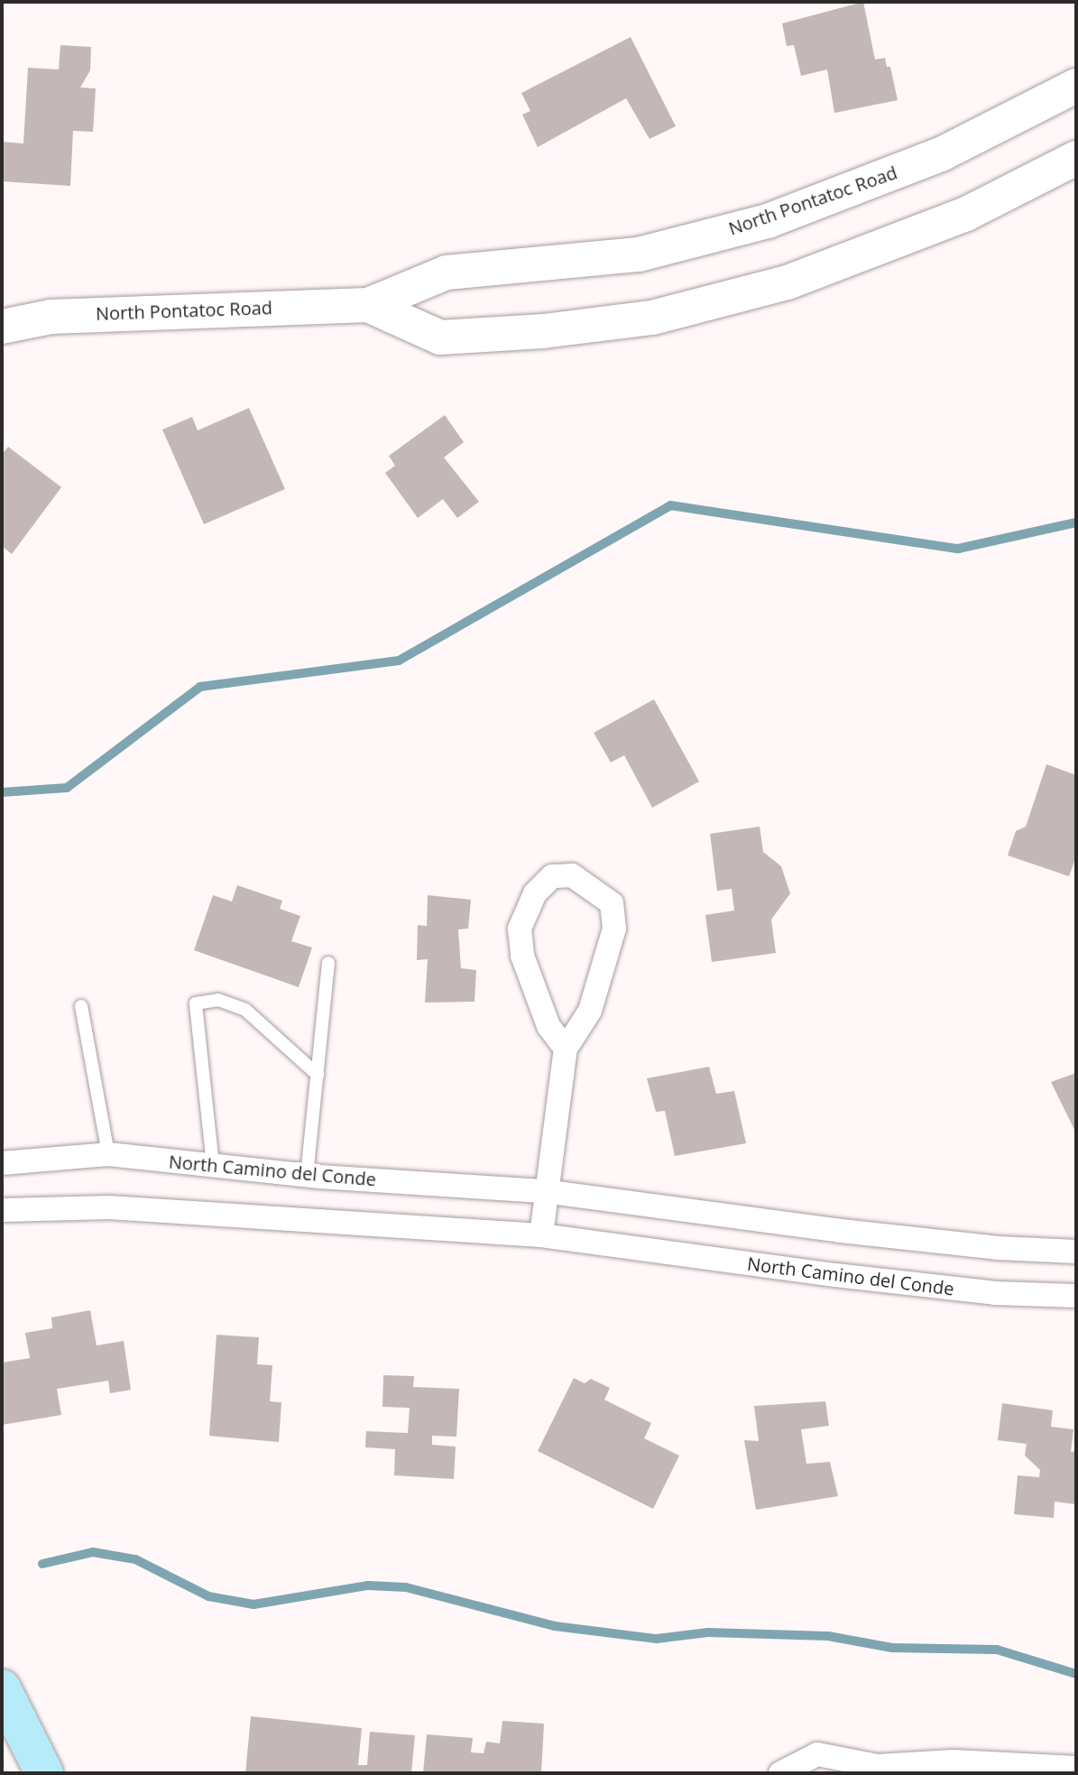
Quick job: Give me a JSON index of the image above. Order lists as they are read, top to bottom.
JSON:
{
  "streets": {
    "street": ["North Pontatoc Road", "North Camino del Conde"]
  }
}
